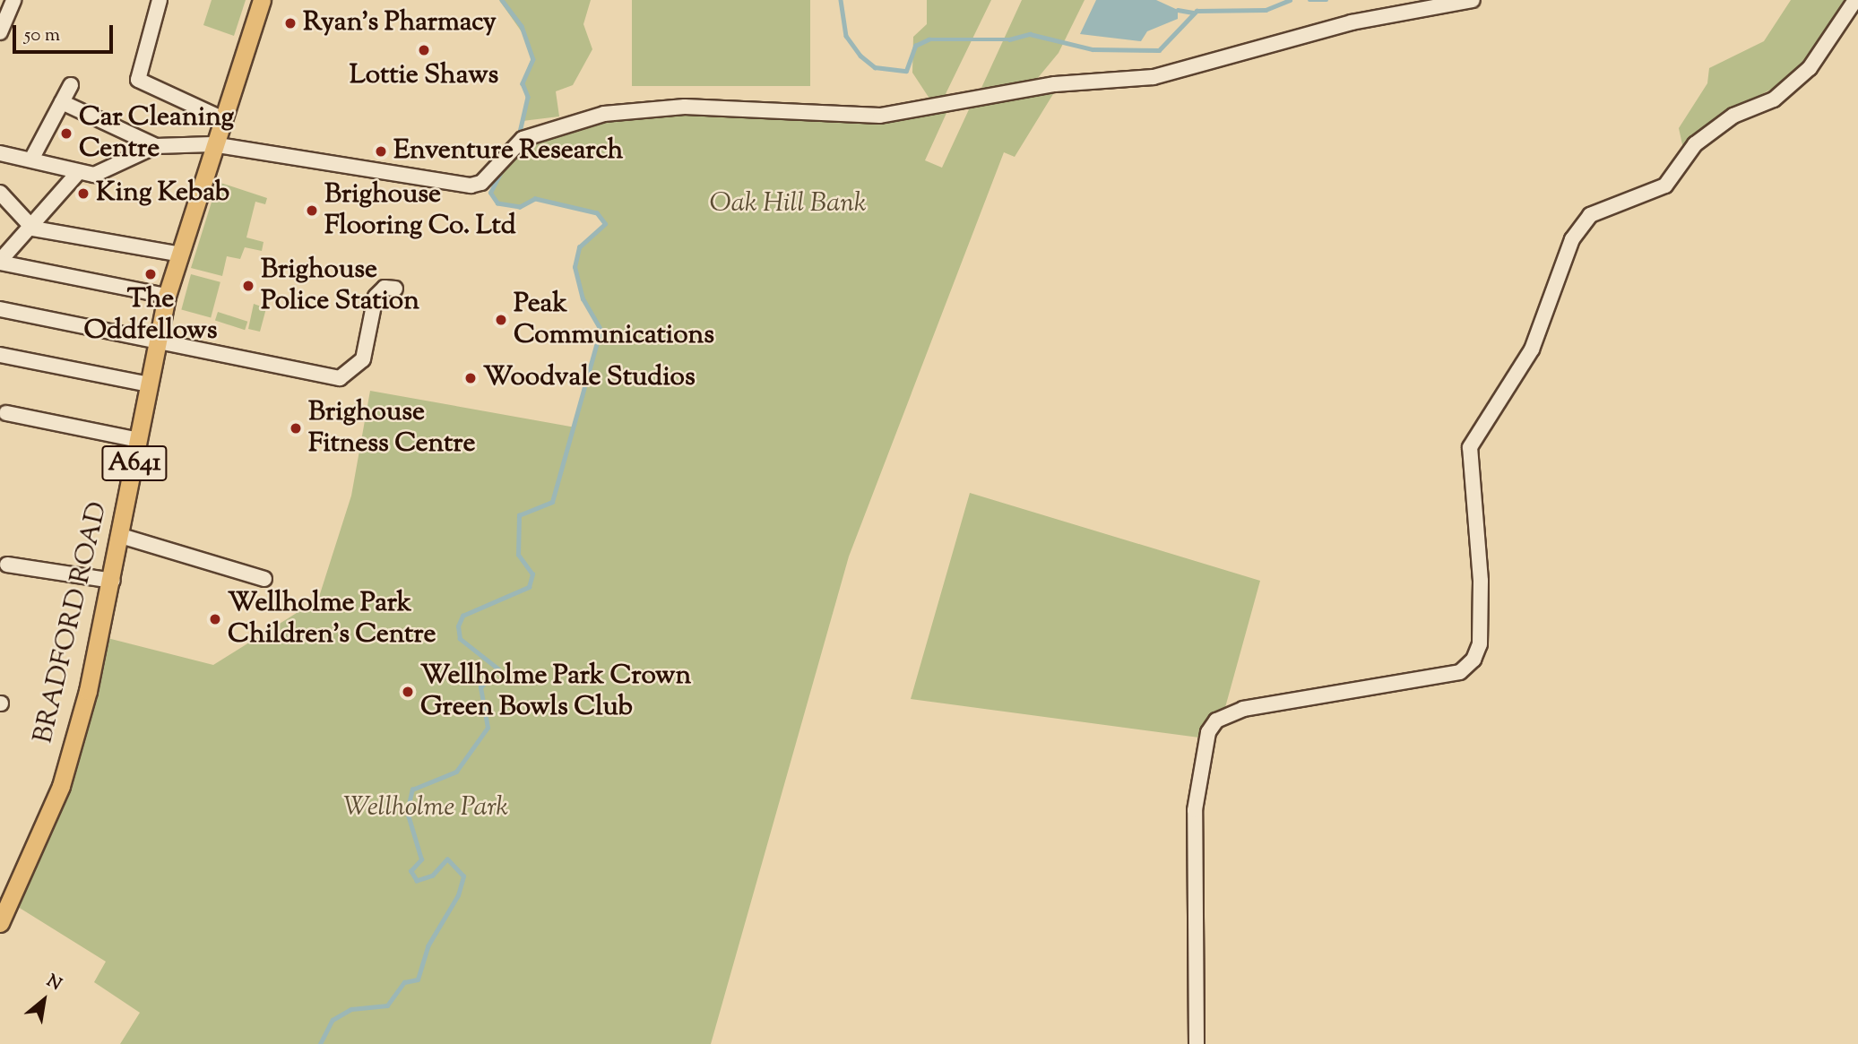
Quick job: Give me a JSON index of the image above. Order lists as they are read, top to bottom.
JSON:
{
  "streets": {
    "main road": ["A641", "BRADFORD ROAD"]
  },
  "parks": ["Oak Hill Bank", "Wellholme Park"],
  "places": [
    "Ryan's Pharmacy",
    "Lottie Shaws",
    "Car Cleaning Centre",
    "Enventure Research",
    "King Kebab",
    "Brighouse Flooring Co. Ltd",
    "The Oddfellows",
    "Brighouse Police Station",
    "Peak Communications",
    "Woodvale Studios",
    "Brighouse Fitness Centre",
    "Wellholme Park Children's Centre",
    "Wellholme Park Crown Green Bowls Club"
  ],
  "scale_bar": "50 m",
  "north": "top right"
}
